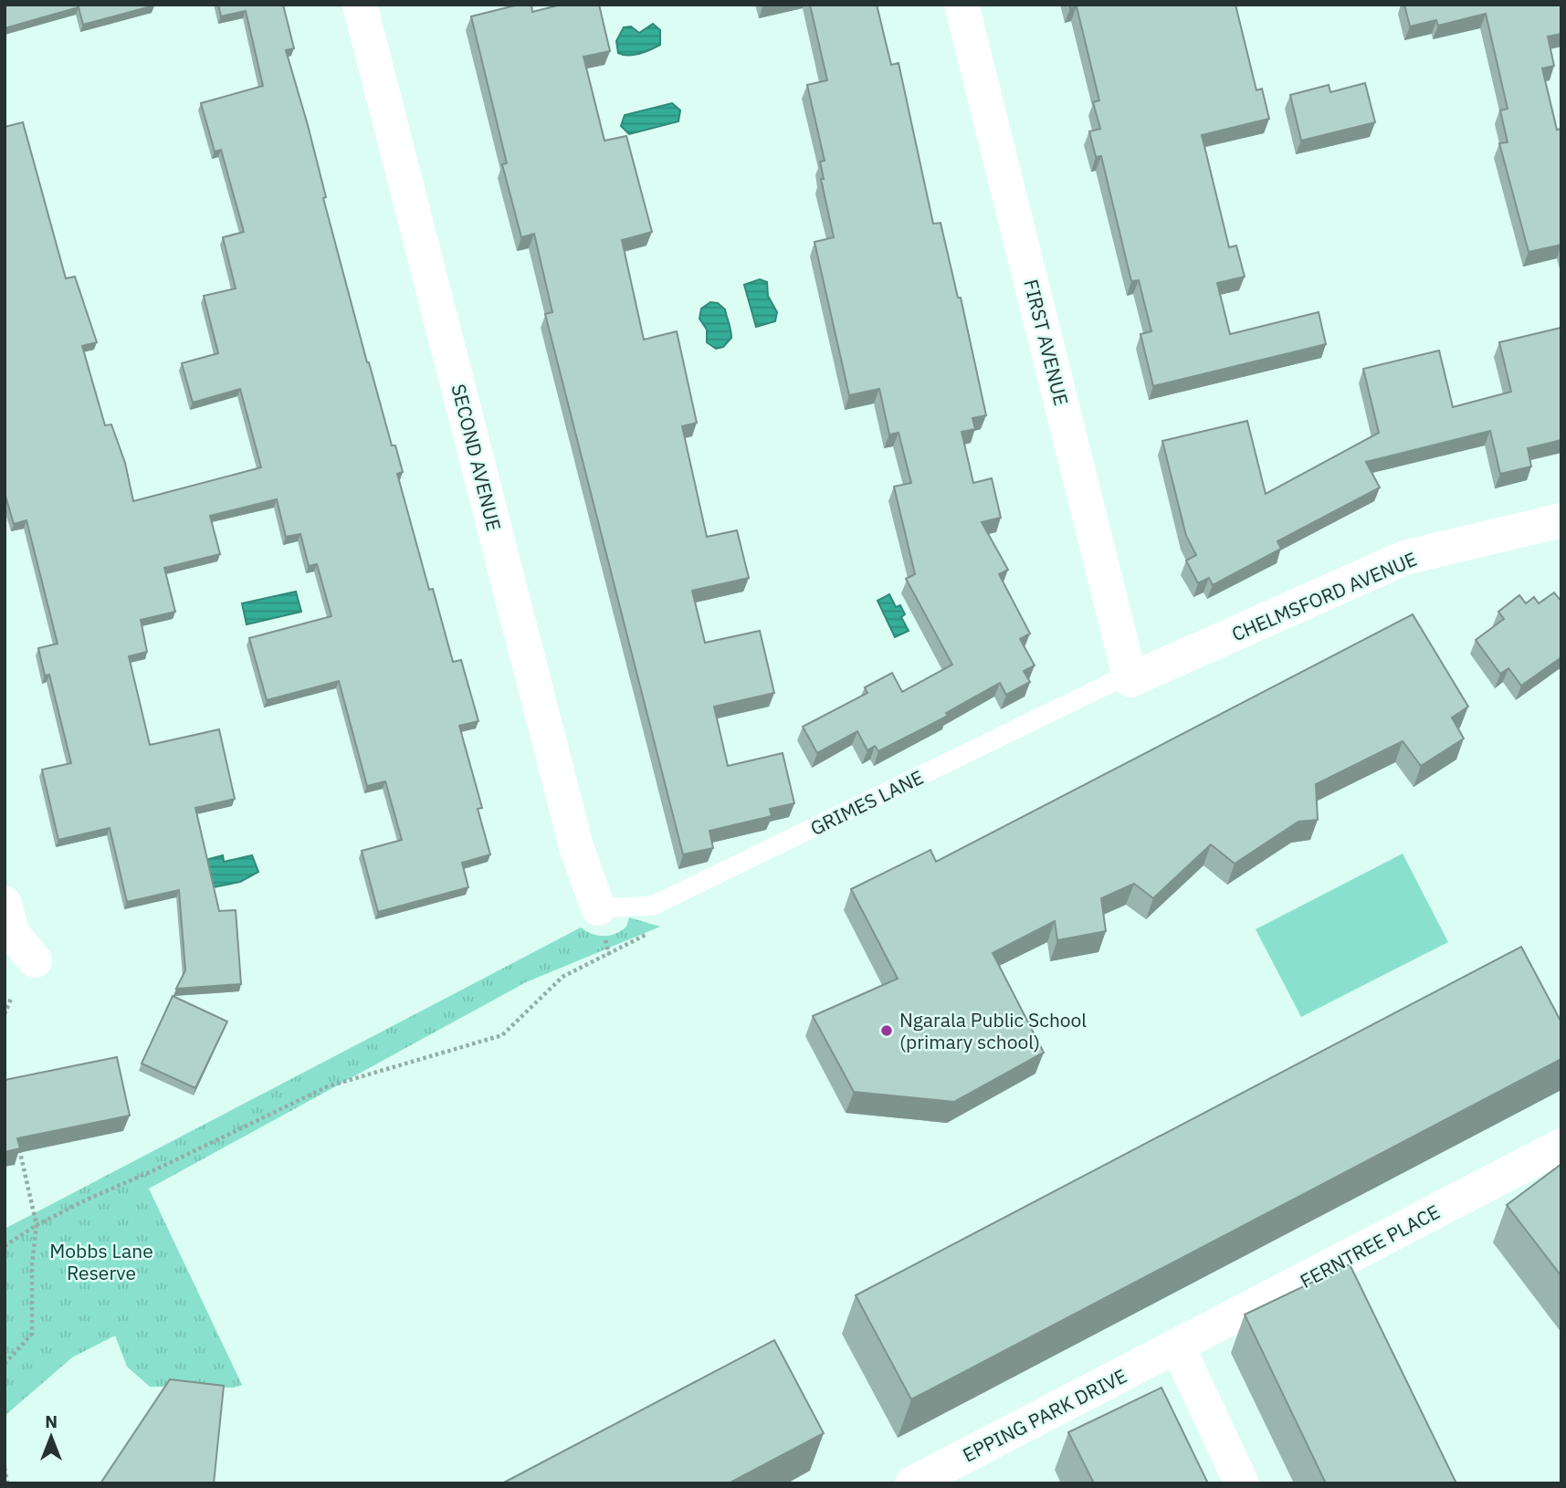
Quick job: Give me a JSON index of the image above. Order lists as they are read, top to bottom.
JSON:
{
  "streets": {
    "street": [
      "FIRST AVENUE",
      "SECOND AVENUE",
      "CHELMSFORD AVENUE",
      "FERNTREE PLACE",
      "EPPING PARK DRIVE"
    ],
    "lane": ["GRIMES LANE"]
  },
  "crossings": [
    ["FIRST AVENUE", "CHELMSFORD AVENUE"],
    ["FIRST AVENUE", "GRIMES LANE"],
    ["SECOND AVENUE", "GRIMES LANE"],
    ["CHELMSFORD AVENUE", "GRIMES LANE"],
    ["FERNTREE PLACE", "EPPING PARK DRIVE"]
  ],
  "parks": ["Mobbs Lane Reserve"],
  "places": ["Ngarala Public School (primary school)"],
  "north": "top"
}
